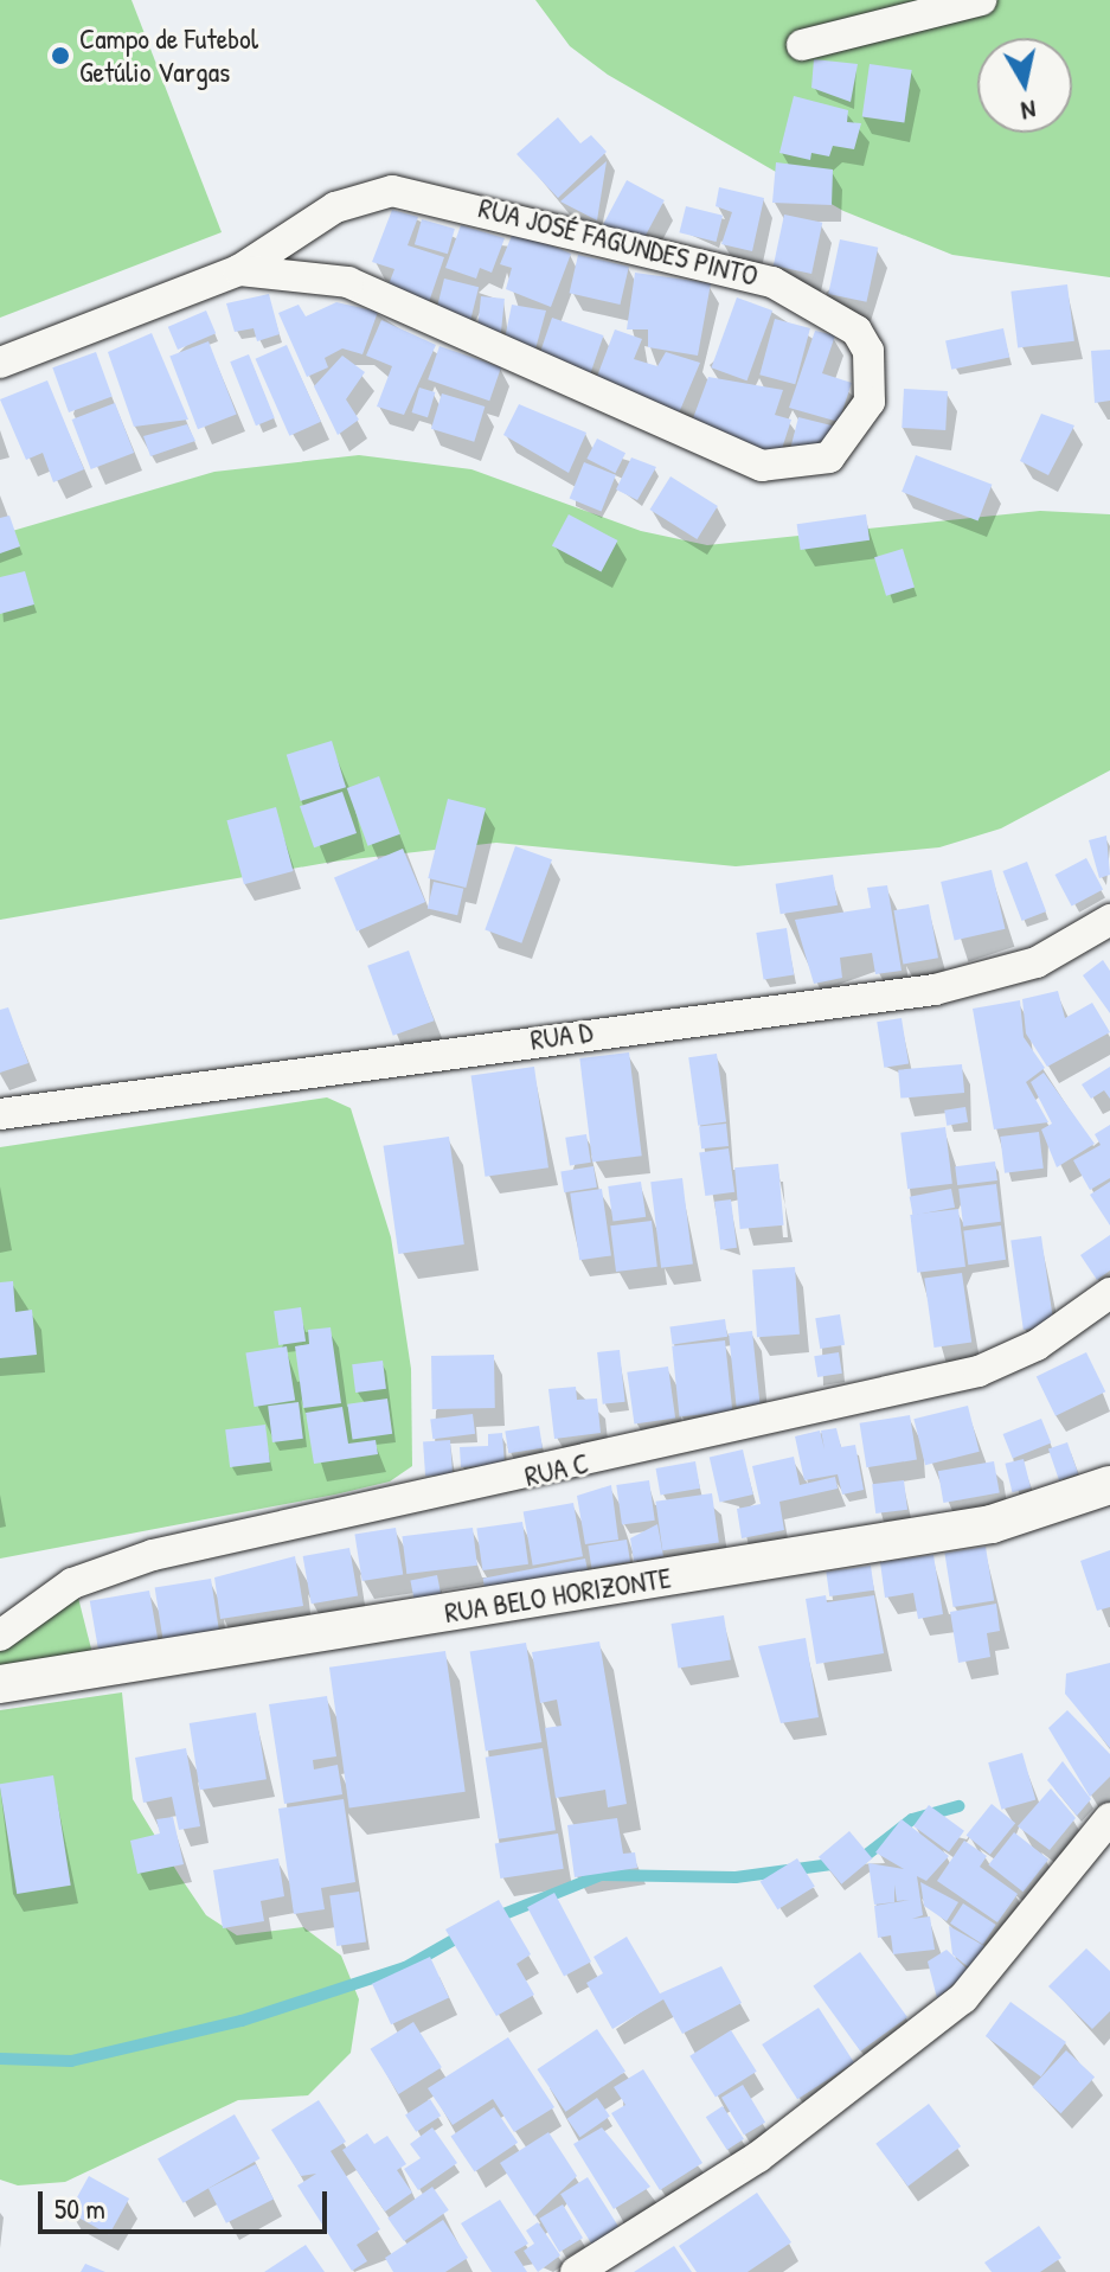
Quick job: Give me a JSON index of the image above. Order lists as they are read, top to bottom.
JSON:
{
  "streets": {
    "street": [
      "RUA JOSÉ FAGUNDES PINTO",
      "RUA D",
      "RUA C",
      "RUA BELO HORIZONTE"
    ]
  },
  "places": ["Campo de Futebol Getúlio Vargas"],
  "scale_bar": "50 m",
  "north": "bottom"
}
